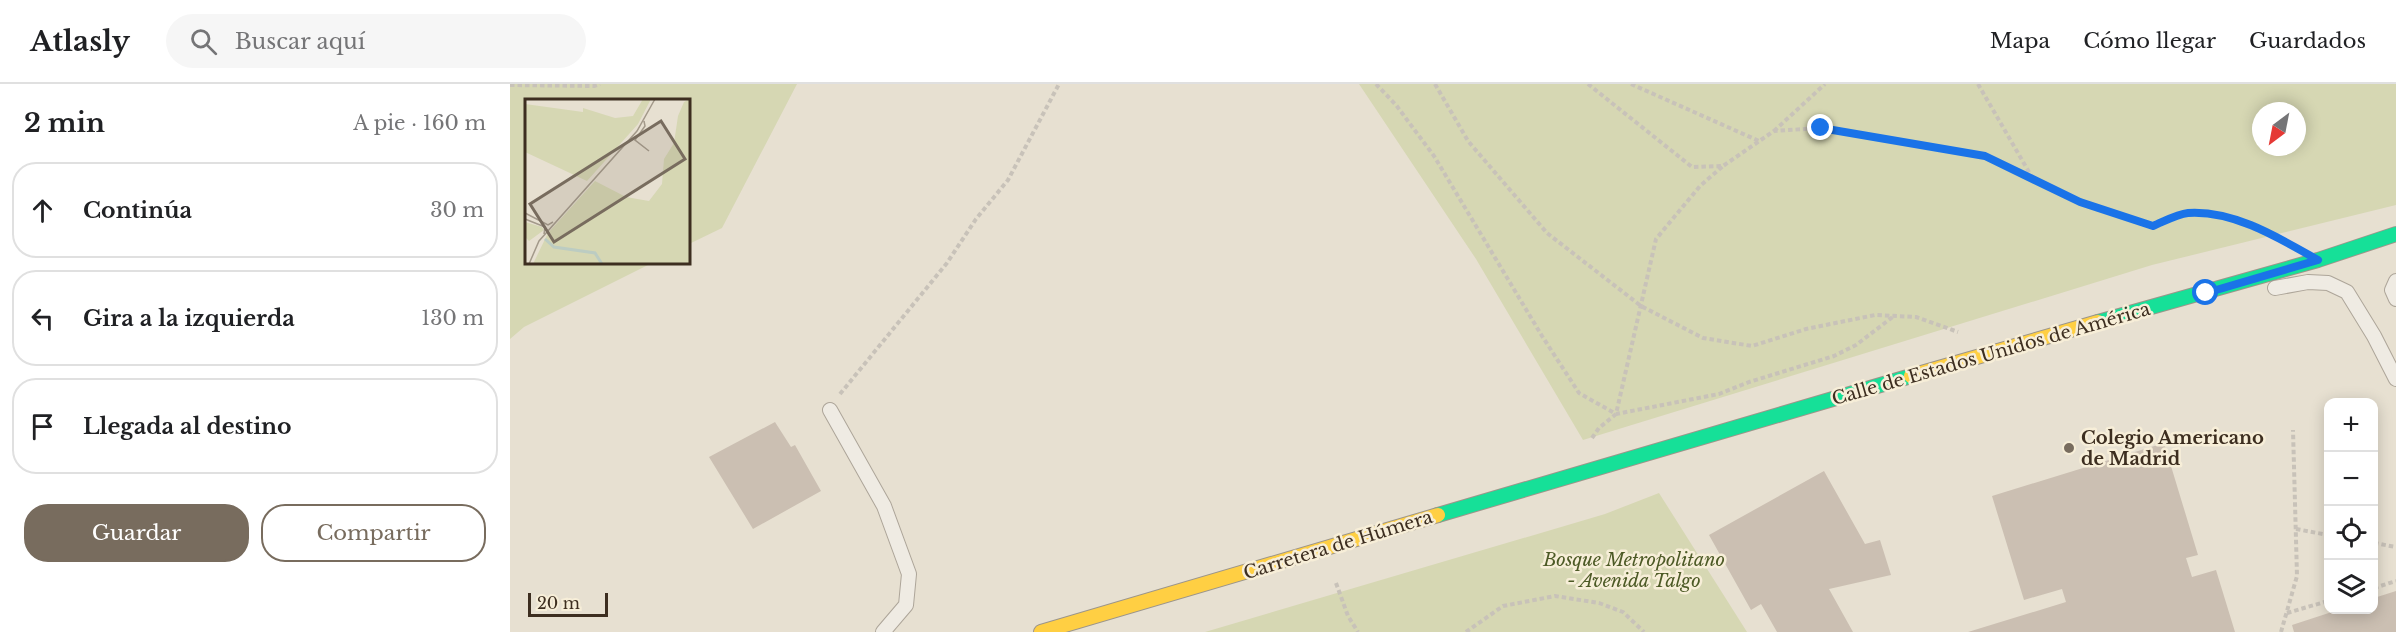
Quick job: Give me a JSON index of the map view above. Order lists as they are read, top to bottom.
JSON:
{
  "streets": {
    "main road": ["Calle de Estados Unidos de América", "Carretera de Húmera"]
  },
  "crossings": [
    ["Calle de Estados Unidos de América", "Carretera de Húmera"]
  ],
  "parks": ["Bosque Metropolitano - Avenida Talgo"],
  "places": ["Colegio Americano de Madrid"],
  "scale_bar": "20 m",
  "north": "bottom left",
  "page": {
    "header": "Atlasly",
    "search": "Buscar aquí",
    "nav": ["Mapa", "Cómo llegar", "Guardados"],
    "heading": ["2 min", "A pie · 160 m"],
    "list": [
      ["Continúa", "30 m"],
      ["Gira a la izquierda", "130 m"],
      "Llegada al destino"
    ],
    "map_buttons": ["+", "−"],
    "buttons": ["Guardar", "Compartir"],
    "scale": "20 m"
  }
}
